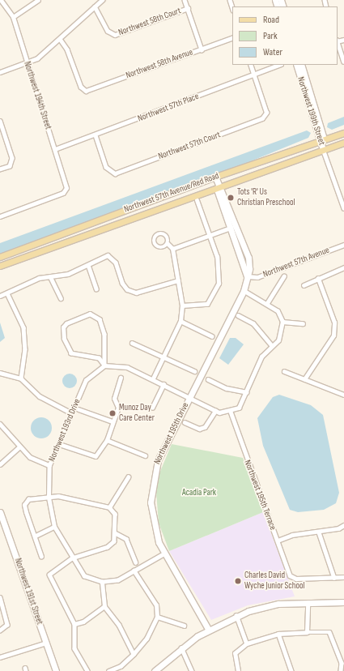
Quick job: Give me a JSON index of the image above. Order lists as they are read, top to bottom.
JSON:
{
  "streets": {
    "main road": ["Northwest 57th Avenue/Red Road"],
    "street": [
      "Northwest 58th Court",
      "Northwest 58th Avenue",
      "Northwest 194th Street",
      "Northwest 57th Place",
      "Northwest 199th Street",
      "Northwest 57th Court",
      "Northwest 57th Avenue",
      "Northwest 193rd Drive",
      "Northwest 195th Drive",
      "Northwest 195th Terrace",
      "Northwest 191st Street"
    ]
  },
  "crossings": [
    ["Northwest 194th Street", "Northwest 57th Place"],
    ["Northwest 57th Place", "Northwest 57th Court"],
    ["Northwest 199th Street", "Northwest 57th Avenue/Red Road"],
    ["Northwest 57th Avenue/Red Road", "Northwest 195th Drive"],
    ["Northwest 57th Avenue", "Northwest 195th Drive"]
  ],
  "parks": ["Acadia Park"],
  "places": ["Tots 'R' Us Christian Preschool", "Munoz Day Care Center", "Charles David Wyche Junior School"],
  "legend": ["Road", "Park", "Water"]
}
